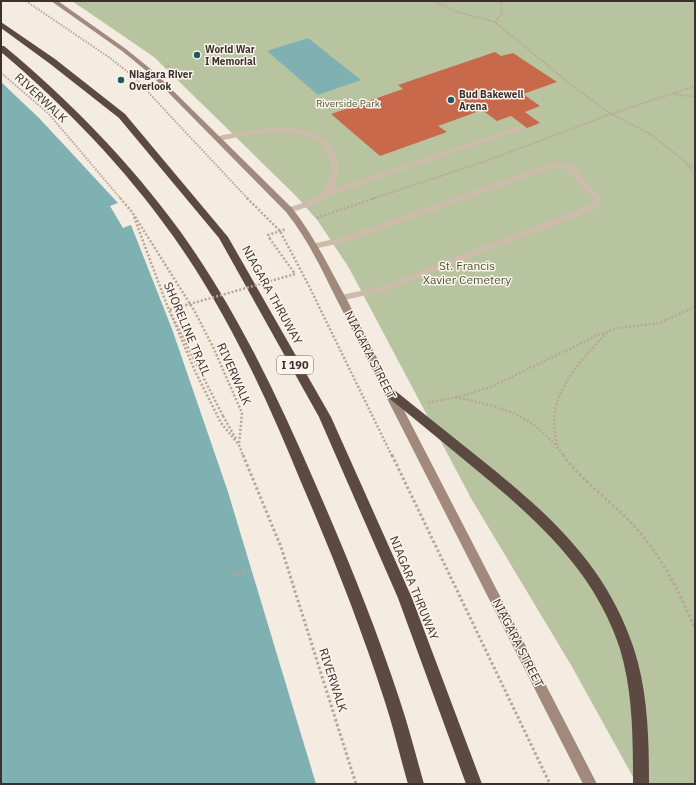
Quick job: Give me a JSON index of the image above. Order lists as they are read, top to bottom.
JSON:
{
  "streets": {
    "highway": ["NIAGARA THRUWAY", "I 190"],
    "main road": ["NIAGARA STREET"],
    "path": ["RIVERWALK", "SHORELINE TRAIL"]
  },
  "crossings": [
    ["RIVERWALK", "SHORELINE TRAIL"]
  ],
  "parks": ["Riverside Park", "St. Francis Xavier Cemetery"],
  "places": ["World War I Memorial", "Niagara River Overlook", "Bud Bakewell Arena"]
}
